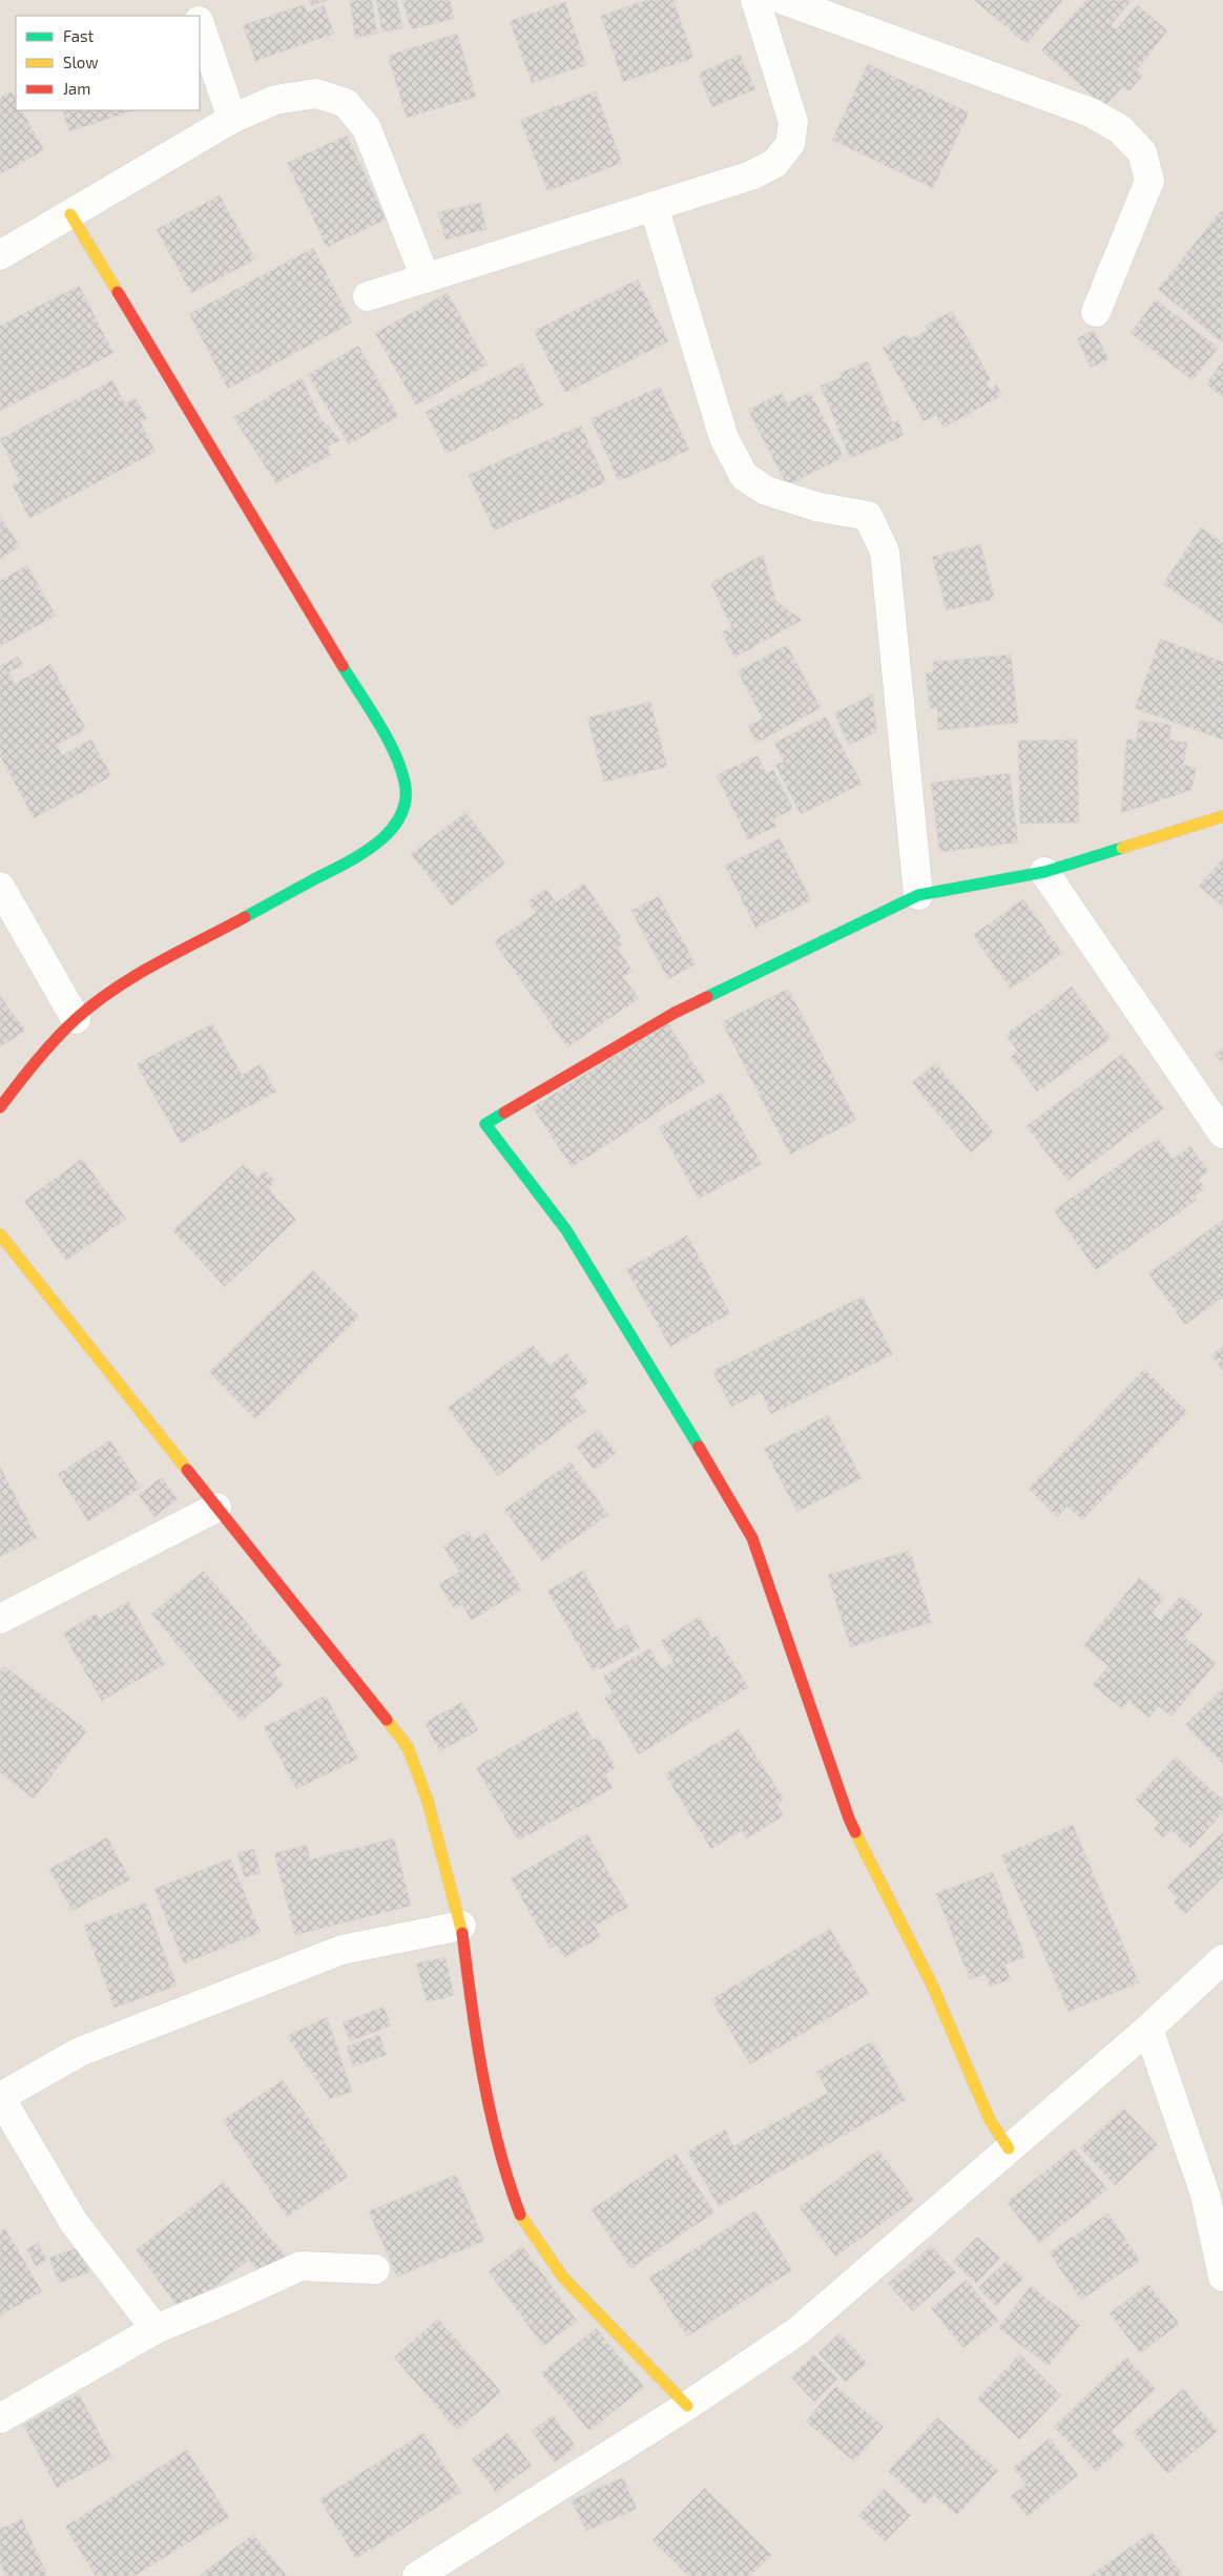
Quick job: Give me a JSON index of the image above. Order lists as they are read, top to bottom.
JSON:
{
  "legend": ["Fast", "Slow", "Jam"]
}
